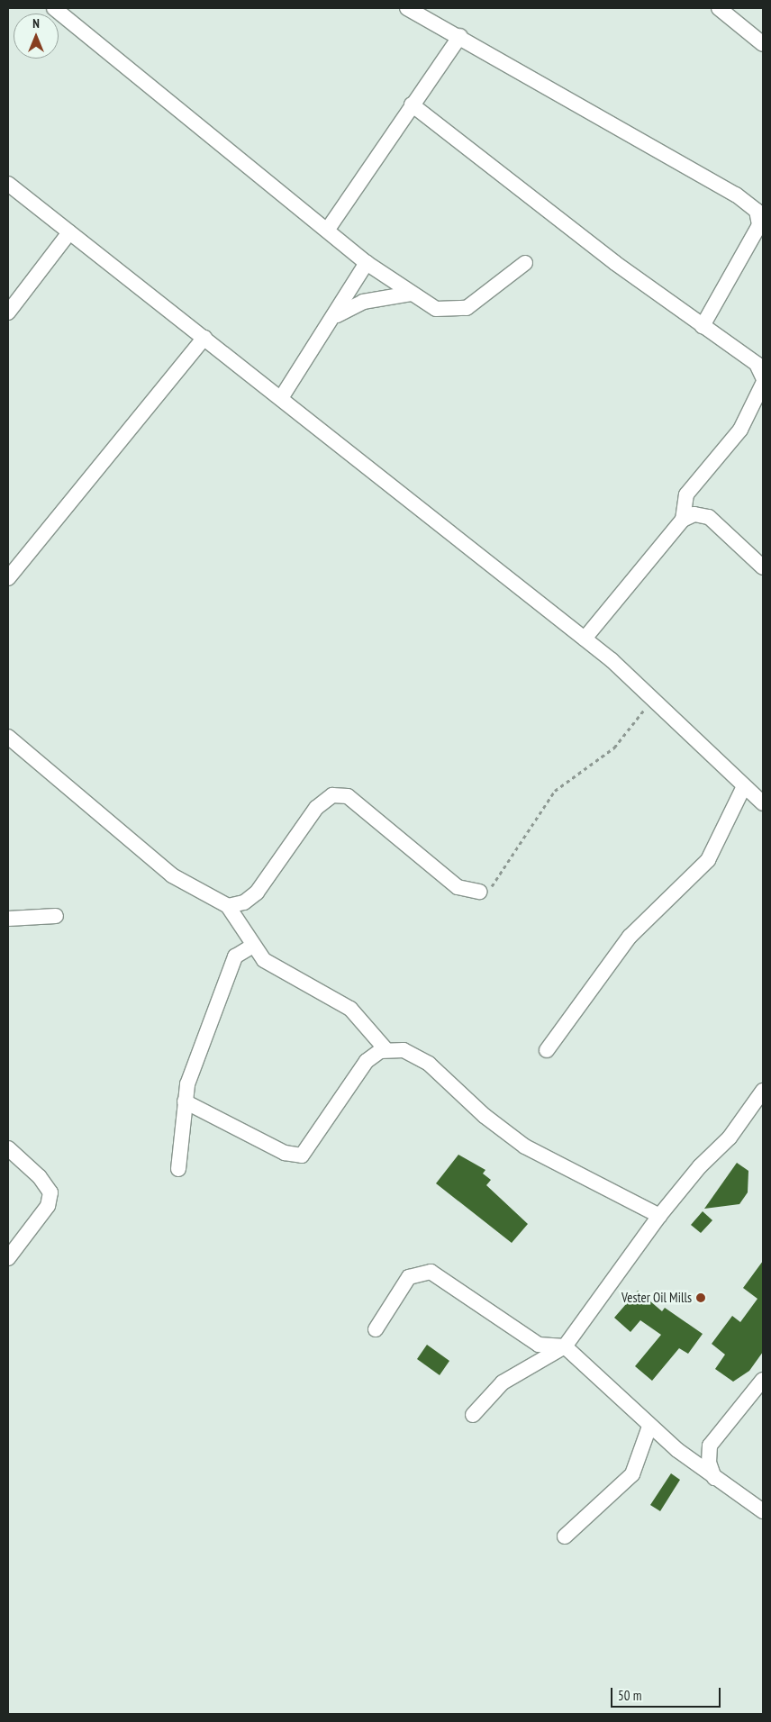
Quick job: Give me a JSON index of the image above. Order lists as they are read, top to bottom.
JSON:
{
  "places": ["Vester Oil Mills"],
  "scale_bar": "50 m",
  "north": "top"
}
